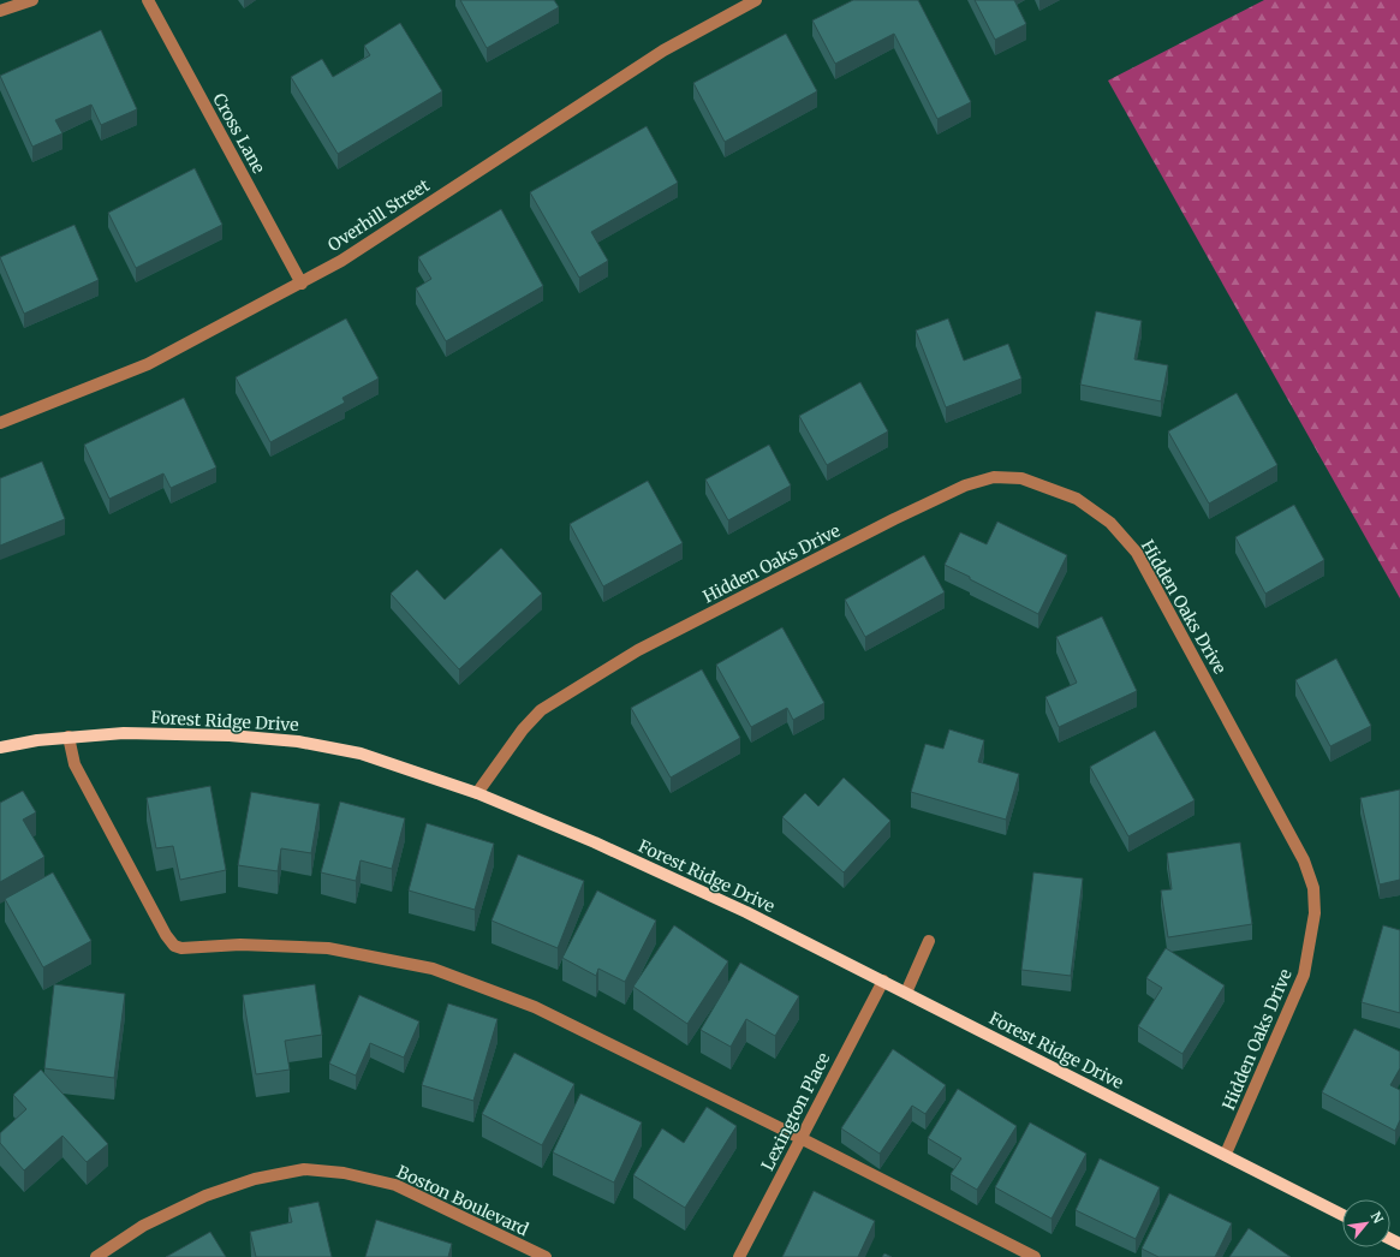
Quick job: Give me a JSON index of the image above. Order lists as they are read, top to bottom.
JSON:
{
  "streets": {
    "main road": ["Forest Ridge Drive"],
    "street": [
      "Cross Lane",
      "Overhill Street",
      "Hidden Oaks Drive",
      "Lexington Place",
      "Boston Boulevard"
    ]
  },
  "crossings": [
    ["Cross Lane", "Overhill Street"],
    ["Hidden Oaks Drive", "Forest Ridge Drive"],
    ["Forest Ridge Drive", "Lexington Place"]
  ],
  "north": "top right"
}
